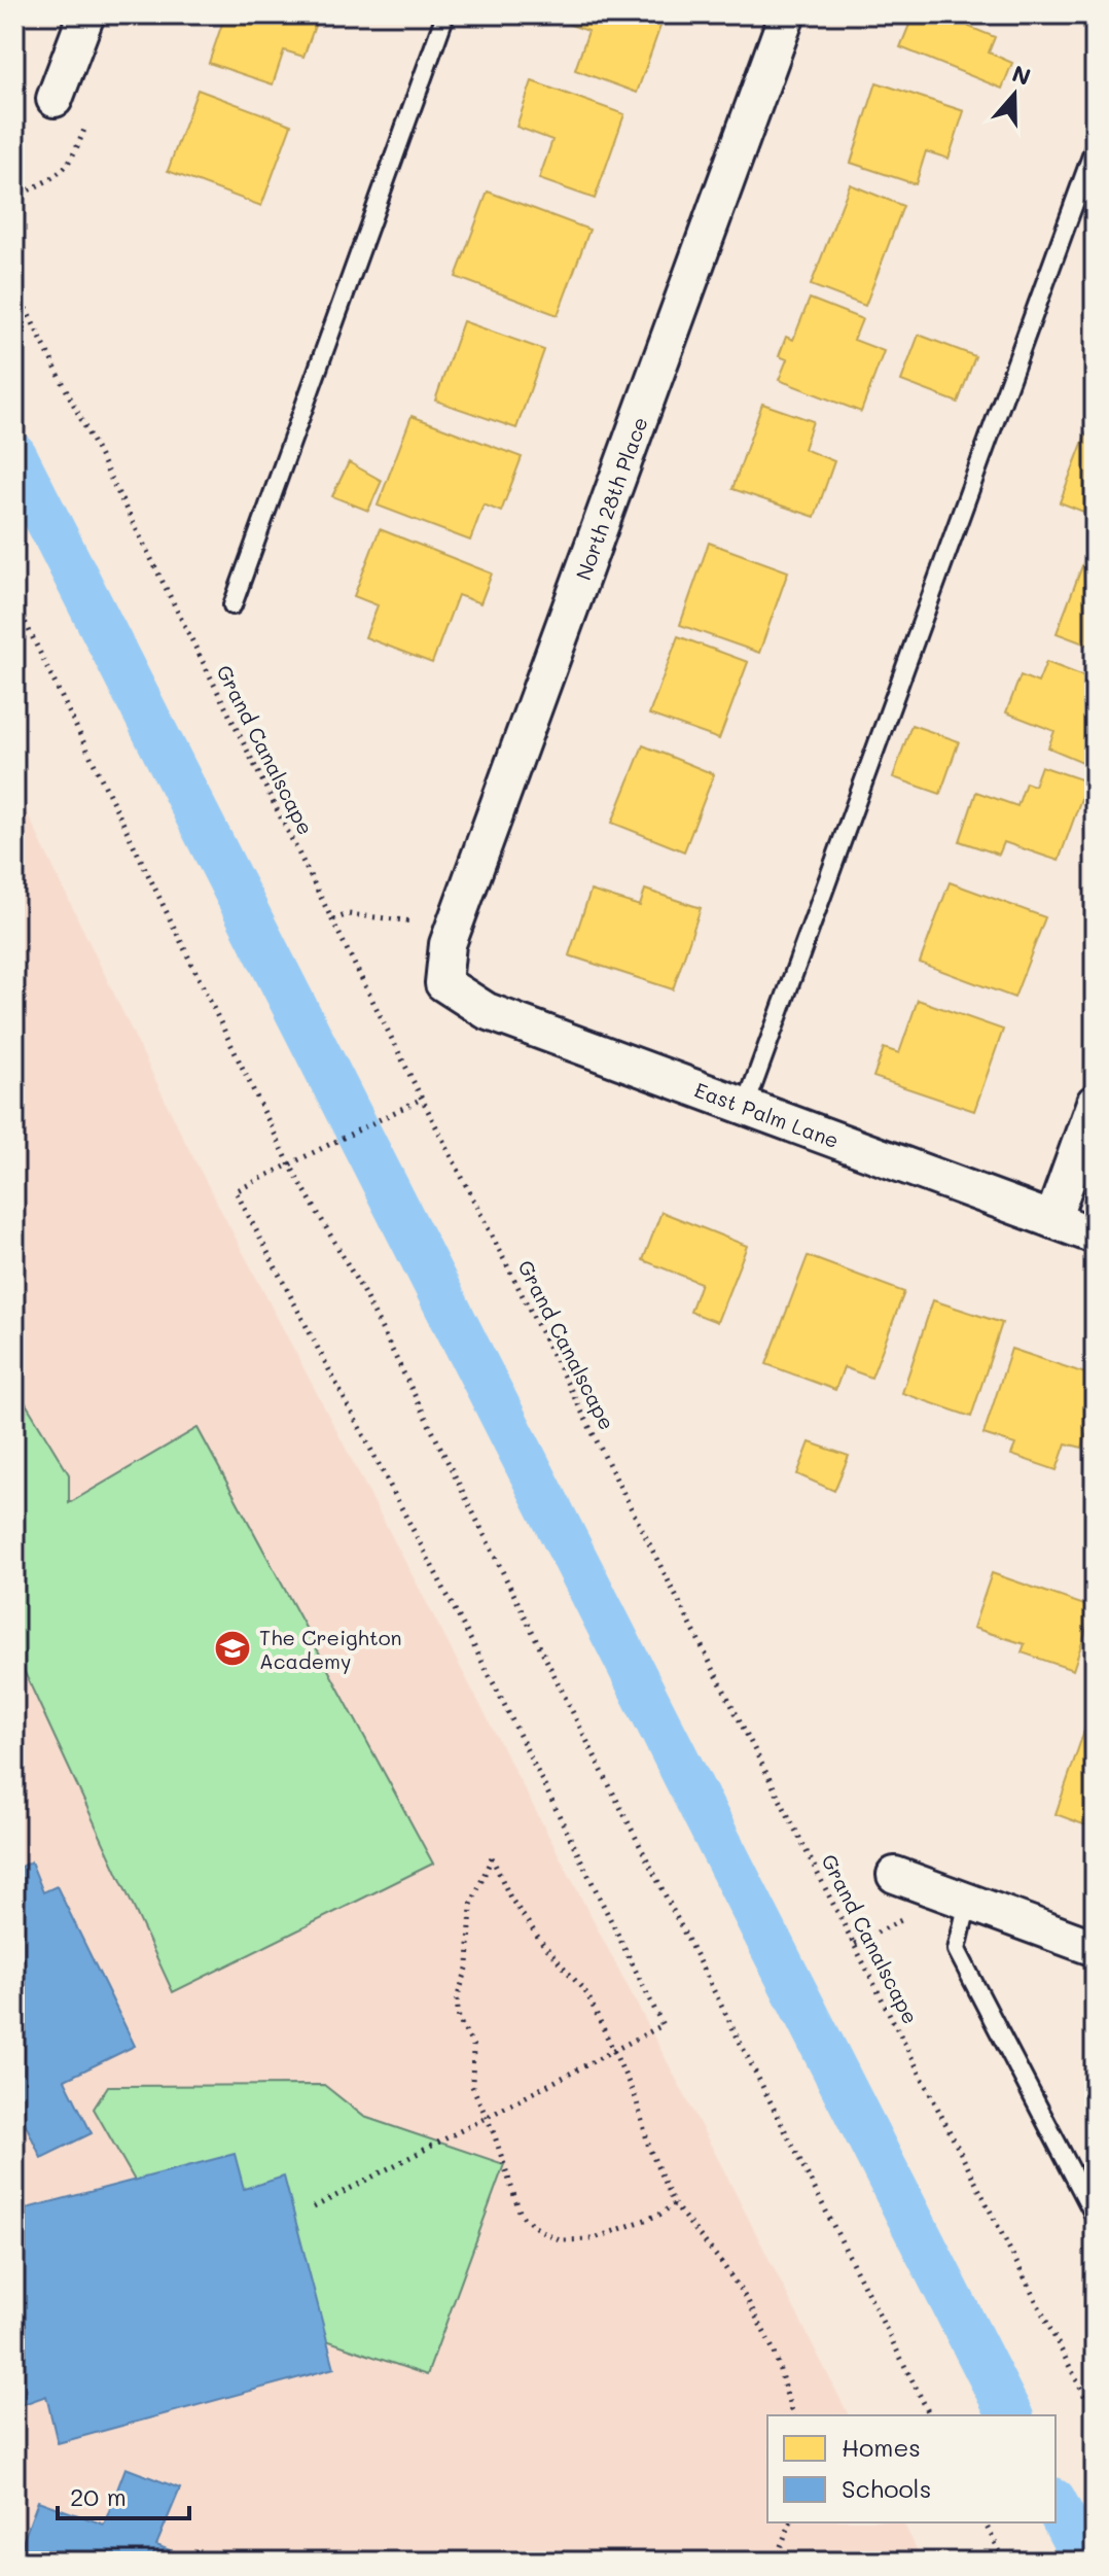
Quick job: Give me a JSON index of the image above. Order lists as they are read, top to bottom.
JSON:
{
  "streets": {
    "street": ["North 28th Place", "East Palm Lane"],
    "path": ["Grand Canalscape"]
  },
  "crossings": [
    ["North 28th Place", "East Palm Lane"]
  ],
  "places": {
    "school or university": ["The Creighton Academy"]
  },
  "legend": ["Homes", "Schools"],
  "scale_bar": "20 m",
  "north": "top"
}
